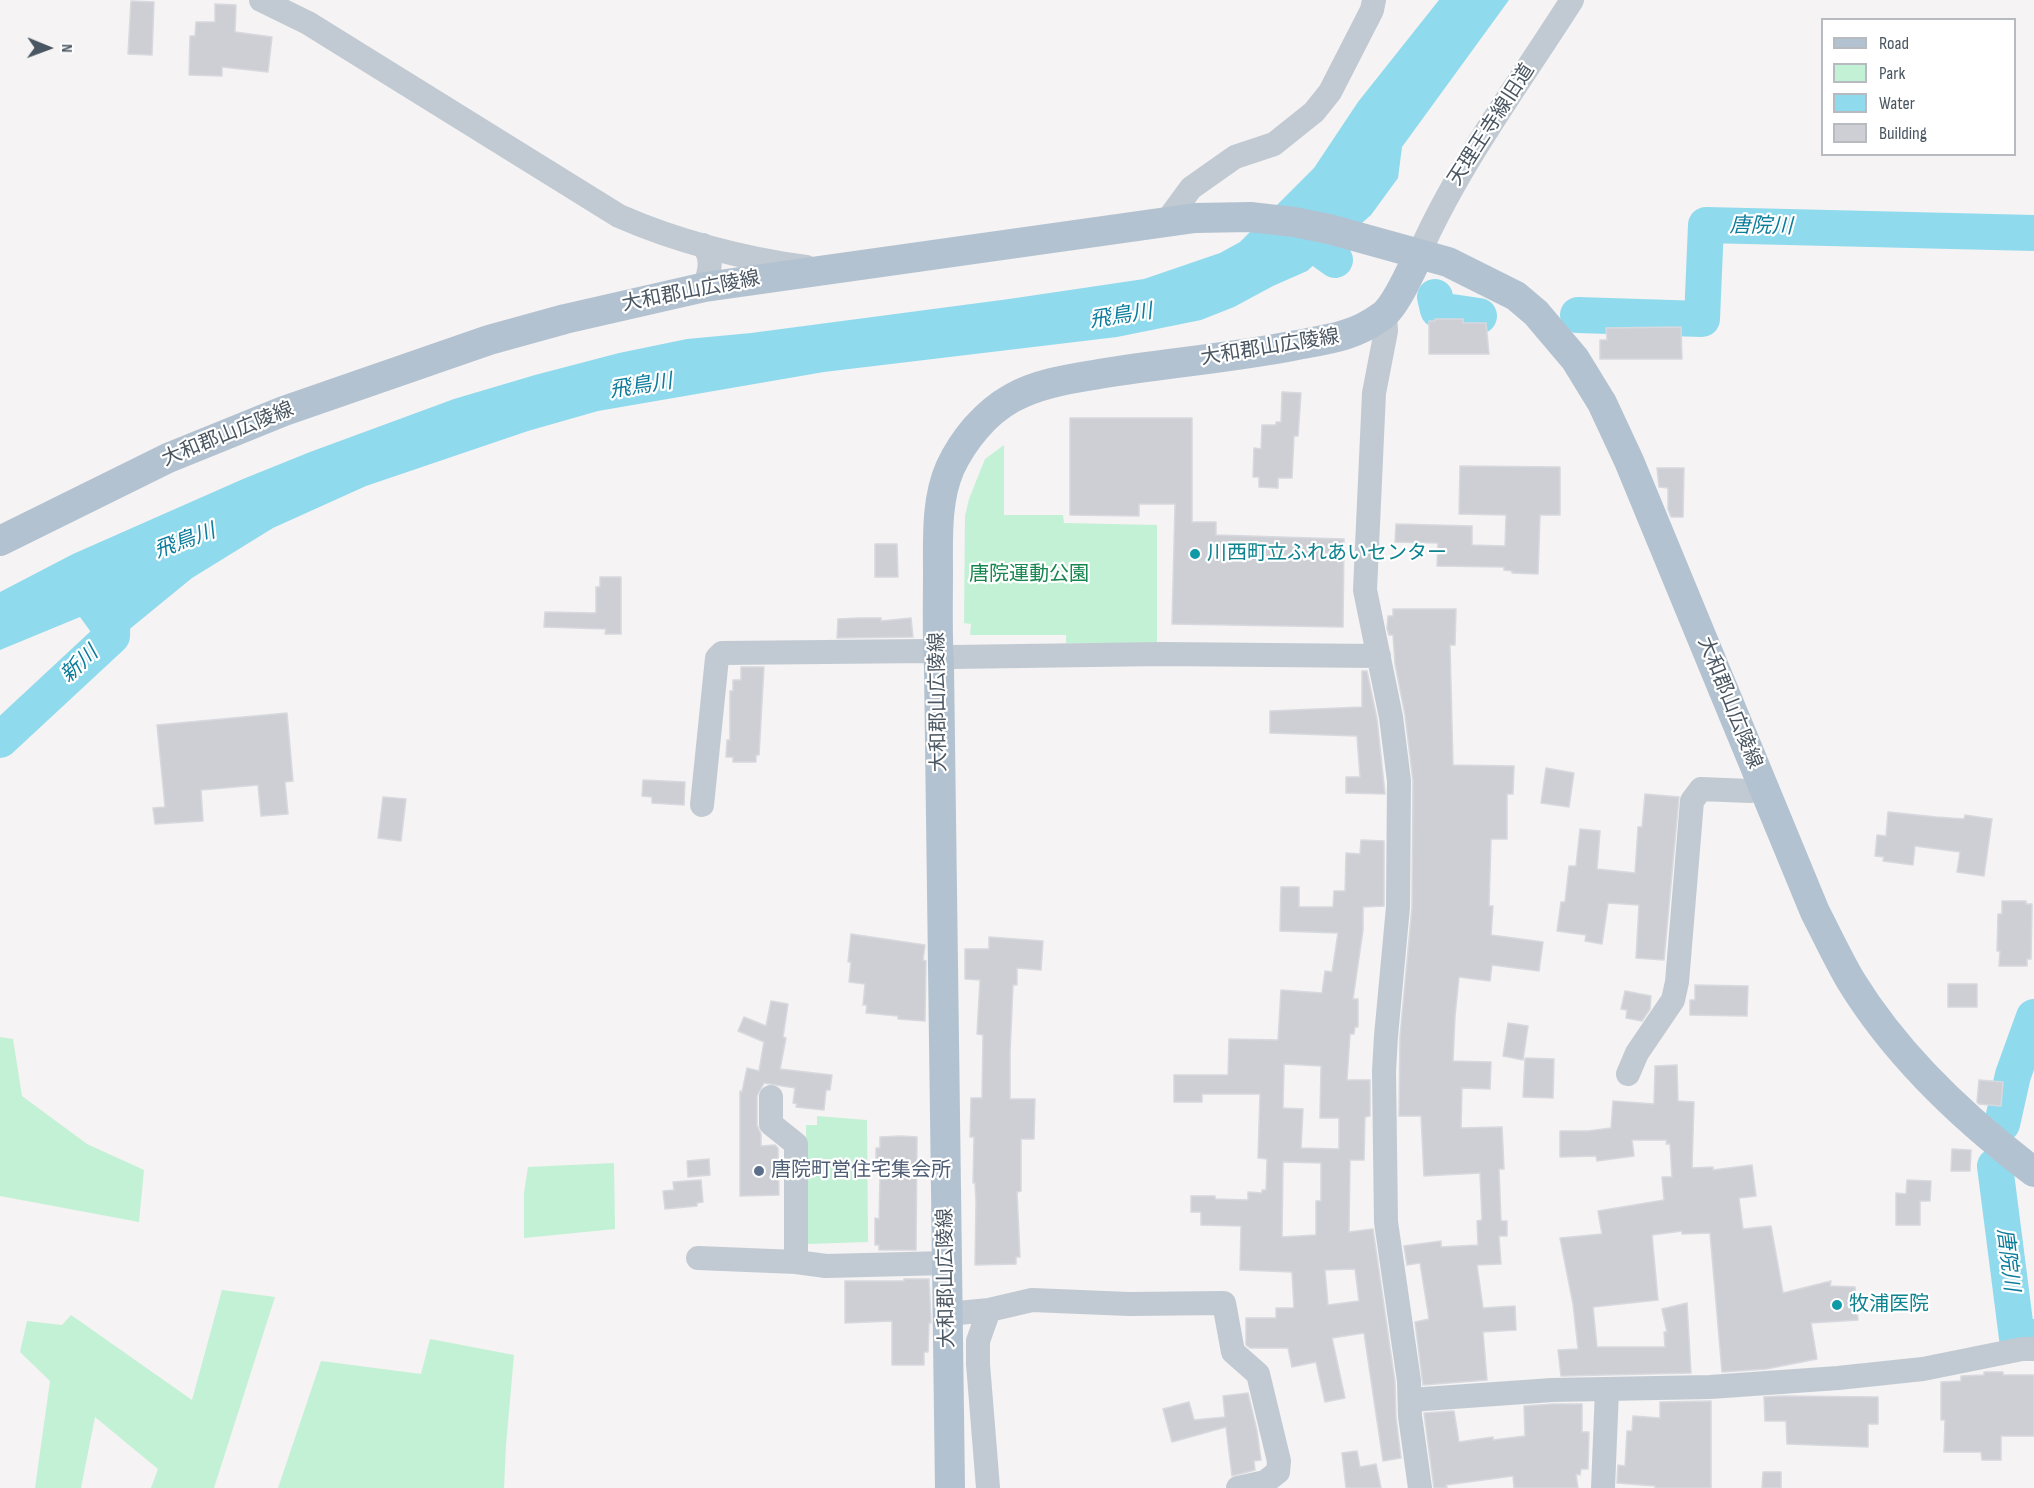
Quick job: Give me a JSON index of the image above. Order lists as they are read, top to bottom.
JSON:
{
  "streets": {
    "main road": ["大和郡山広陵線"],
    "street": ["天理王寺線旧道"]
  },
  "crossings": [
    ["天理王寺線旧道", "大和郡山広陵線"]
  ],
  "water": ["唐院川", "飛鳥川", "新川"],
  "parks": ["唐院運動公園"],
  "places": ["川西町立ふれあいセンター", "唐院町営住宅集会所", "牧浦医院"],
  "legend": [
    "Road",
    "Park",
    "Water",
    "Building"
  ],
  "north": "right"
}
